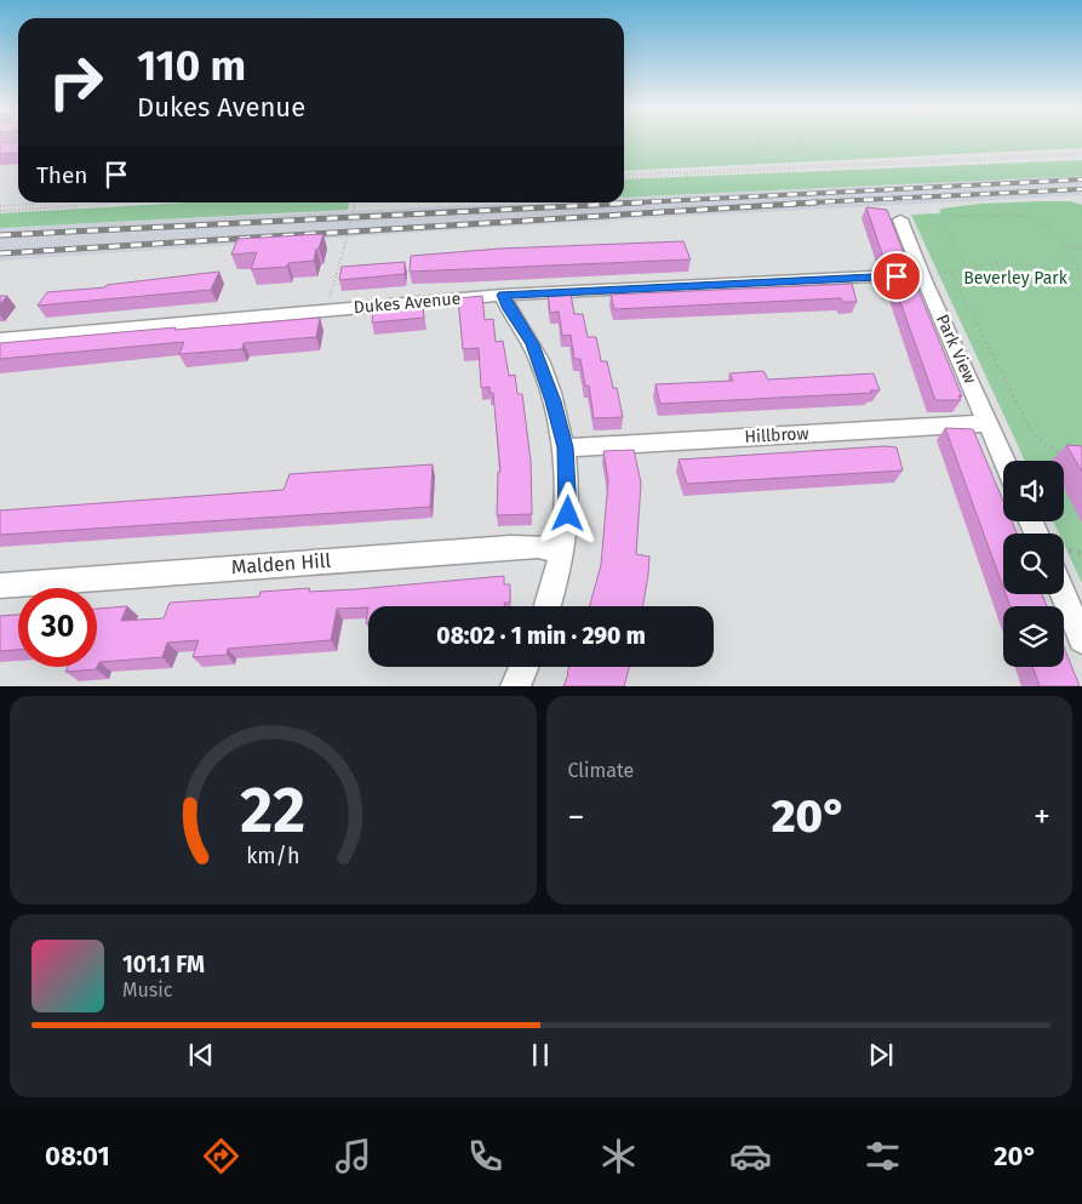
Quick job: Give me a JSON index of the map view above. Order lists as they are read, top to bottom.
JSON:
{
  "streets": {
    "street": [
      "Dukes Avenue",
      "Park View",
      "Hillbrow",
      "Malden Hill"
    ]
  },
  "crossings": [
    ["Dukes Avenue", "Park View"],
    ["Park View", "Hillbrow"]
  ],
  "parks": ["Beverley Park"],
  "page": {
    "turn": ["110 m", "Dukes Avenue"],
    "then": "Then",
    "limit": "30",
    "trip": "08:02 · 1 min · 290 m",
    "tile": "Climate",
    "heat": ["−", "20°", "+"],
    "song": ["101.1 FM", "Music"],
    "tabs": ["08:01", "20°"],
    "gauge": ["22", "km/h"]
  }
}
